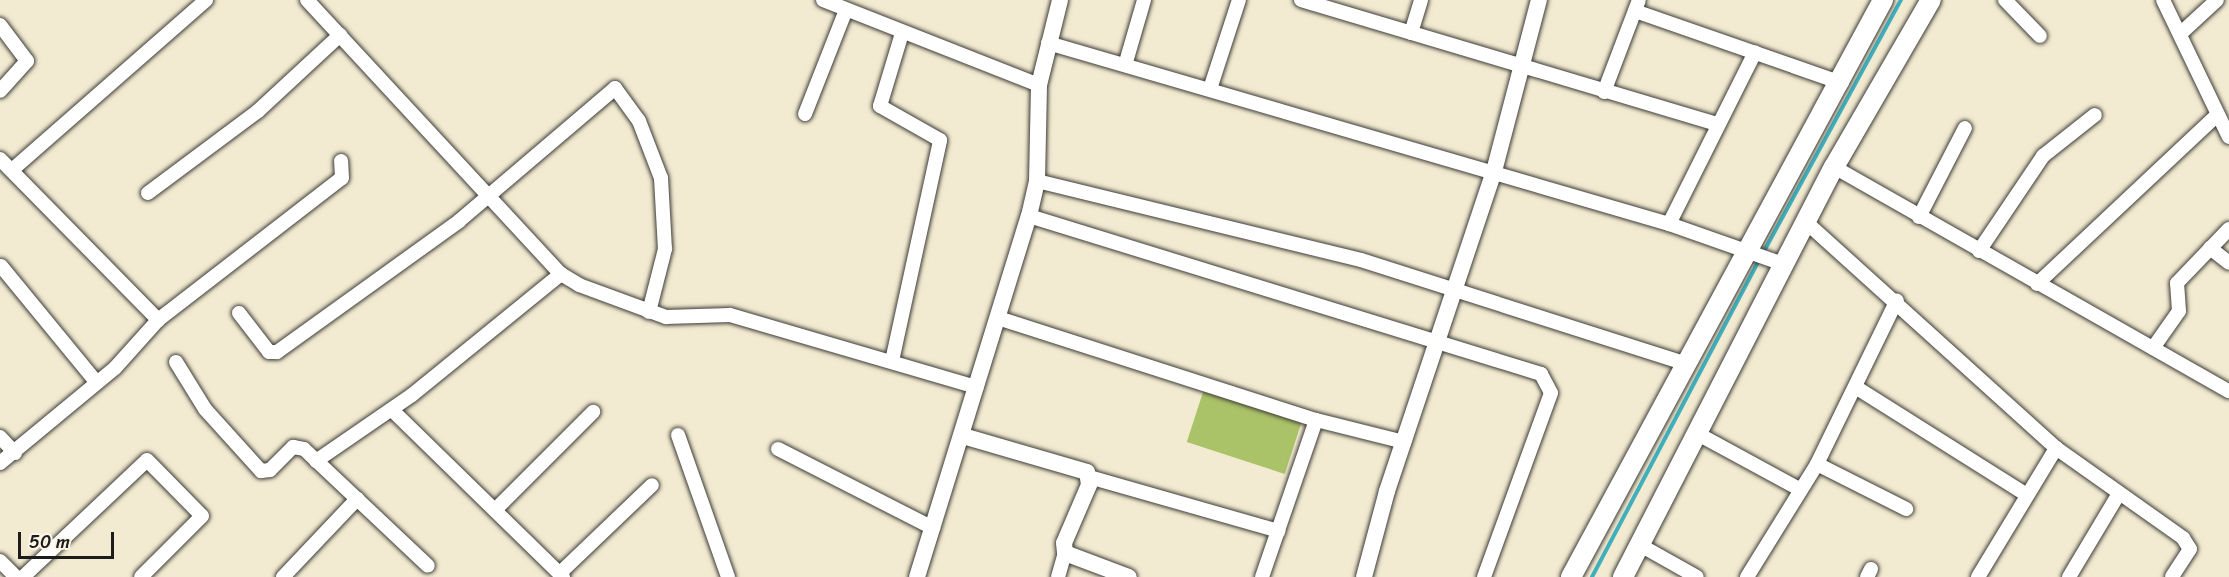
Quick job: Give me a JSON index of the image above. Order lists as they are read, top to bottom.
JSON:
{
  "scale_bar": "50 m"
}
